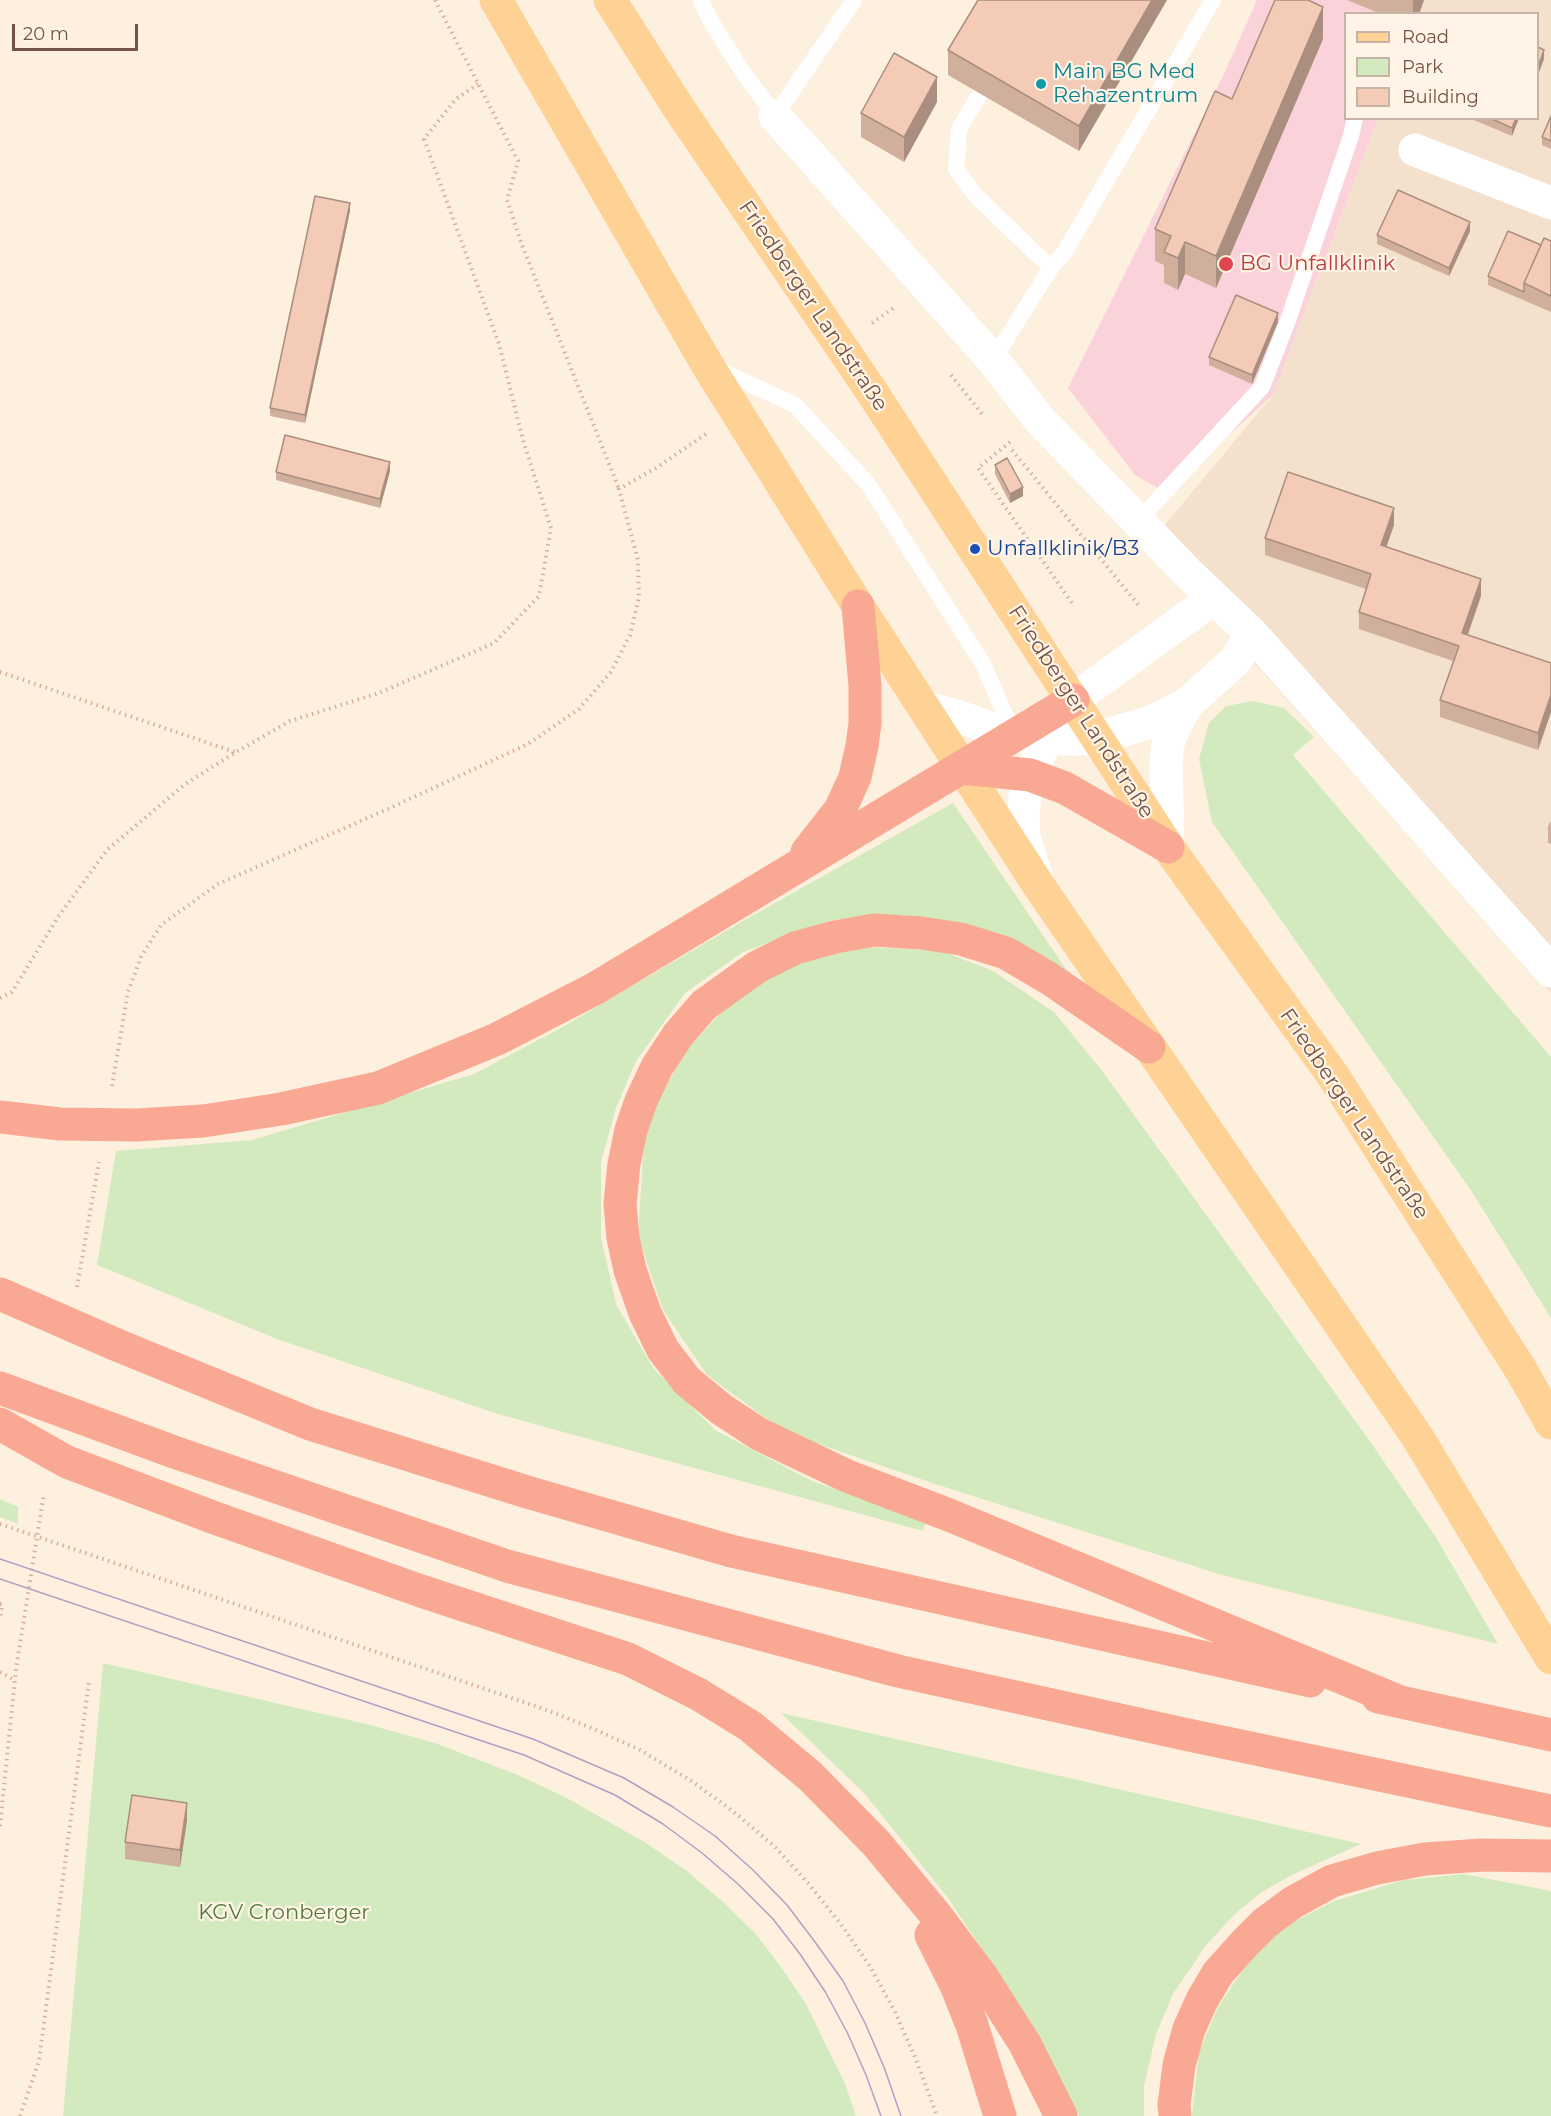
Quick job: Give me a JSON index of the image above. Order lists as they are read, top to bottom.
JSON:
{
  "streets": {
    "main road": ["Friedberger Landstraße"]
  },
  "parks": ["KGV Cronberger"],
  "places": ["Main BG Med Rehazentrum", "BG Unfallklinik", "Unfallklinik/B3"],
  "legend": ["Road", "Park", "Building"],
  "scale_bar": "20 m"
}
